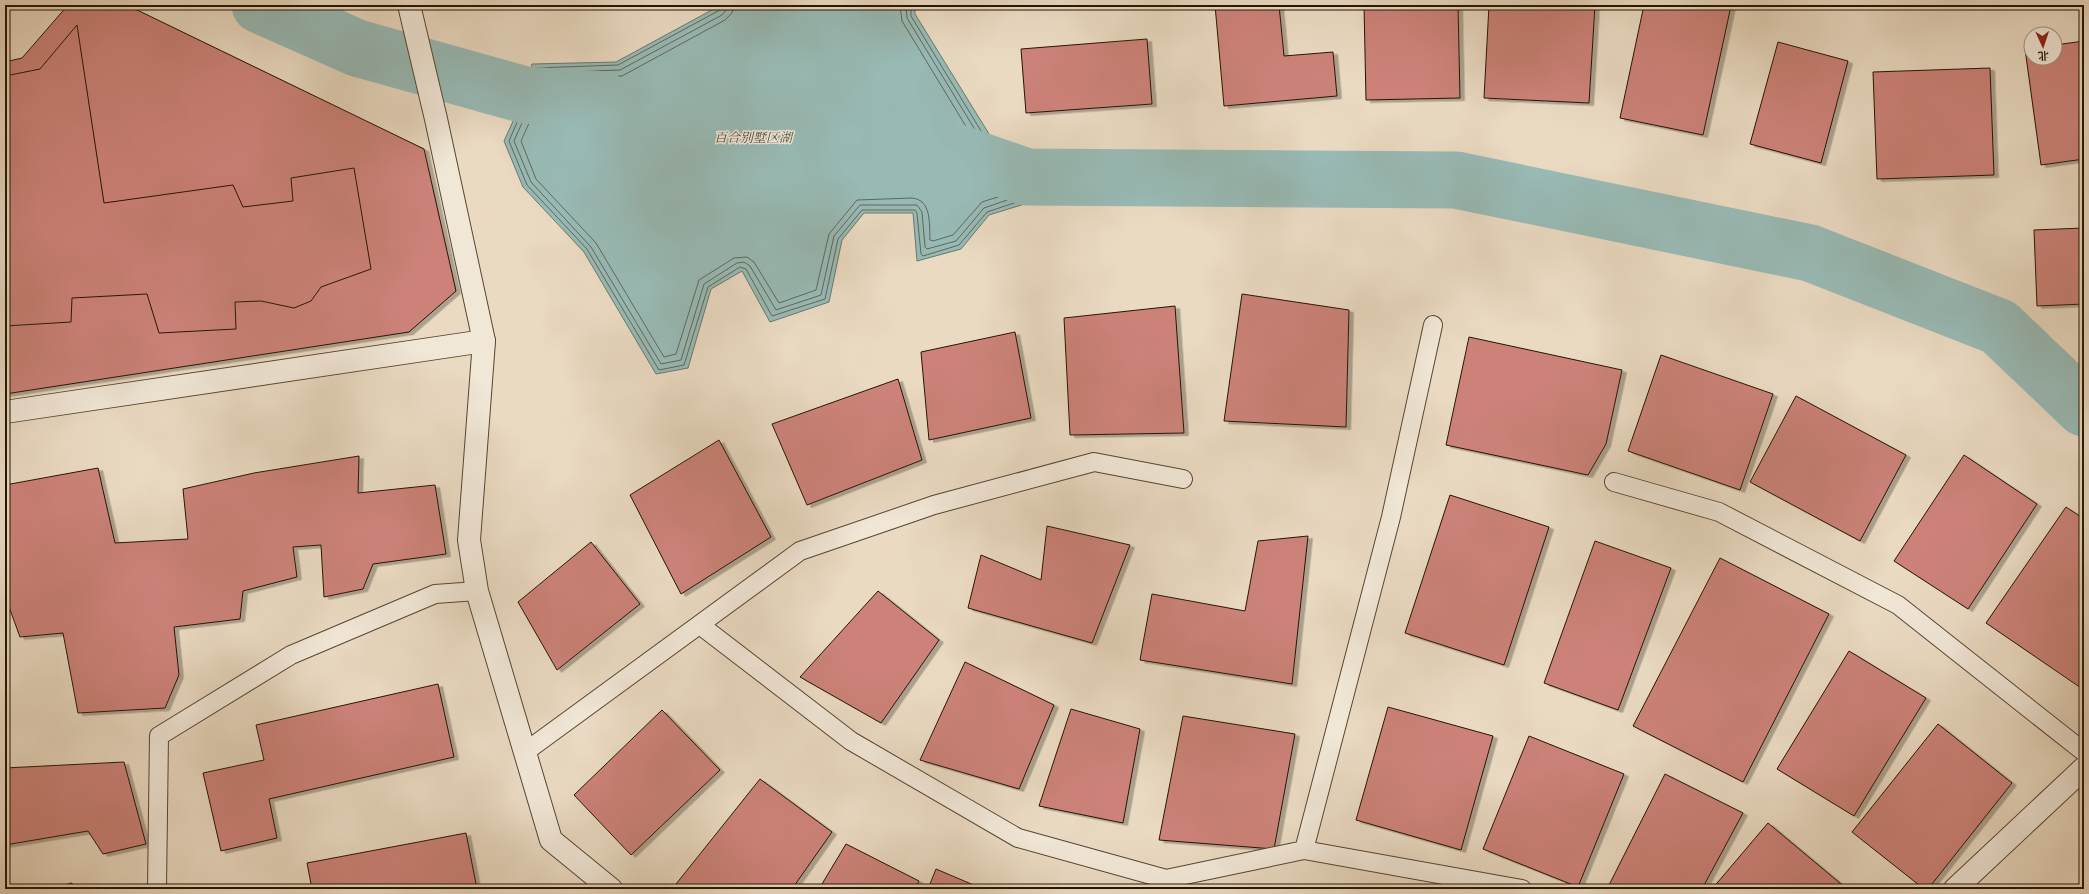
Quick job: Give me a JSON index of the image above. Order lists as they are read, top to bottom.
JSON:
{
  "water": ["百合别墅区湖"],
  "north": "bottom"
}
